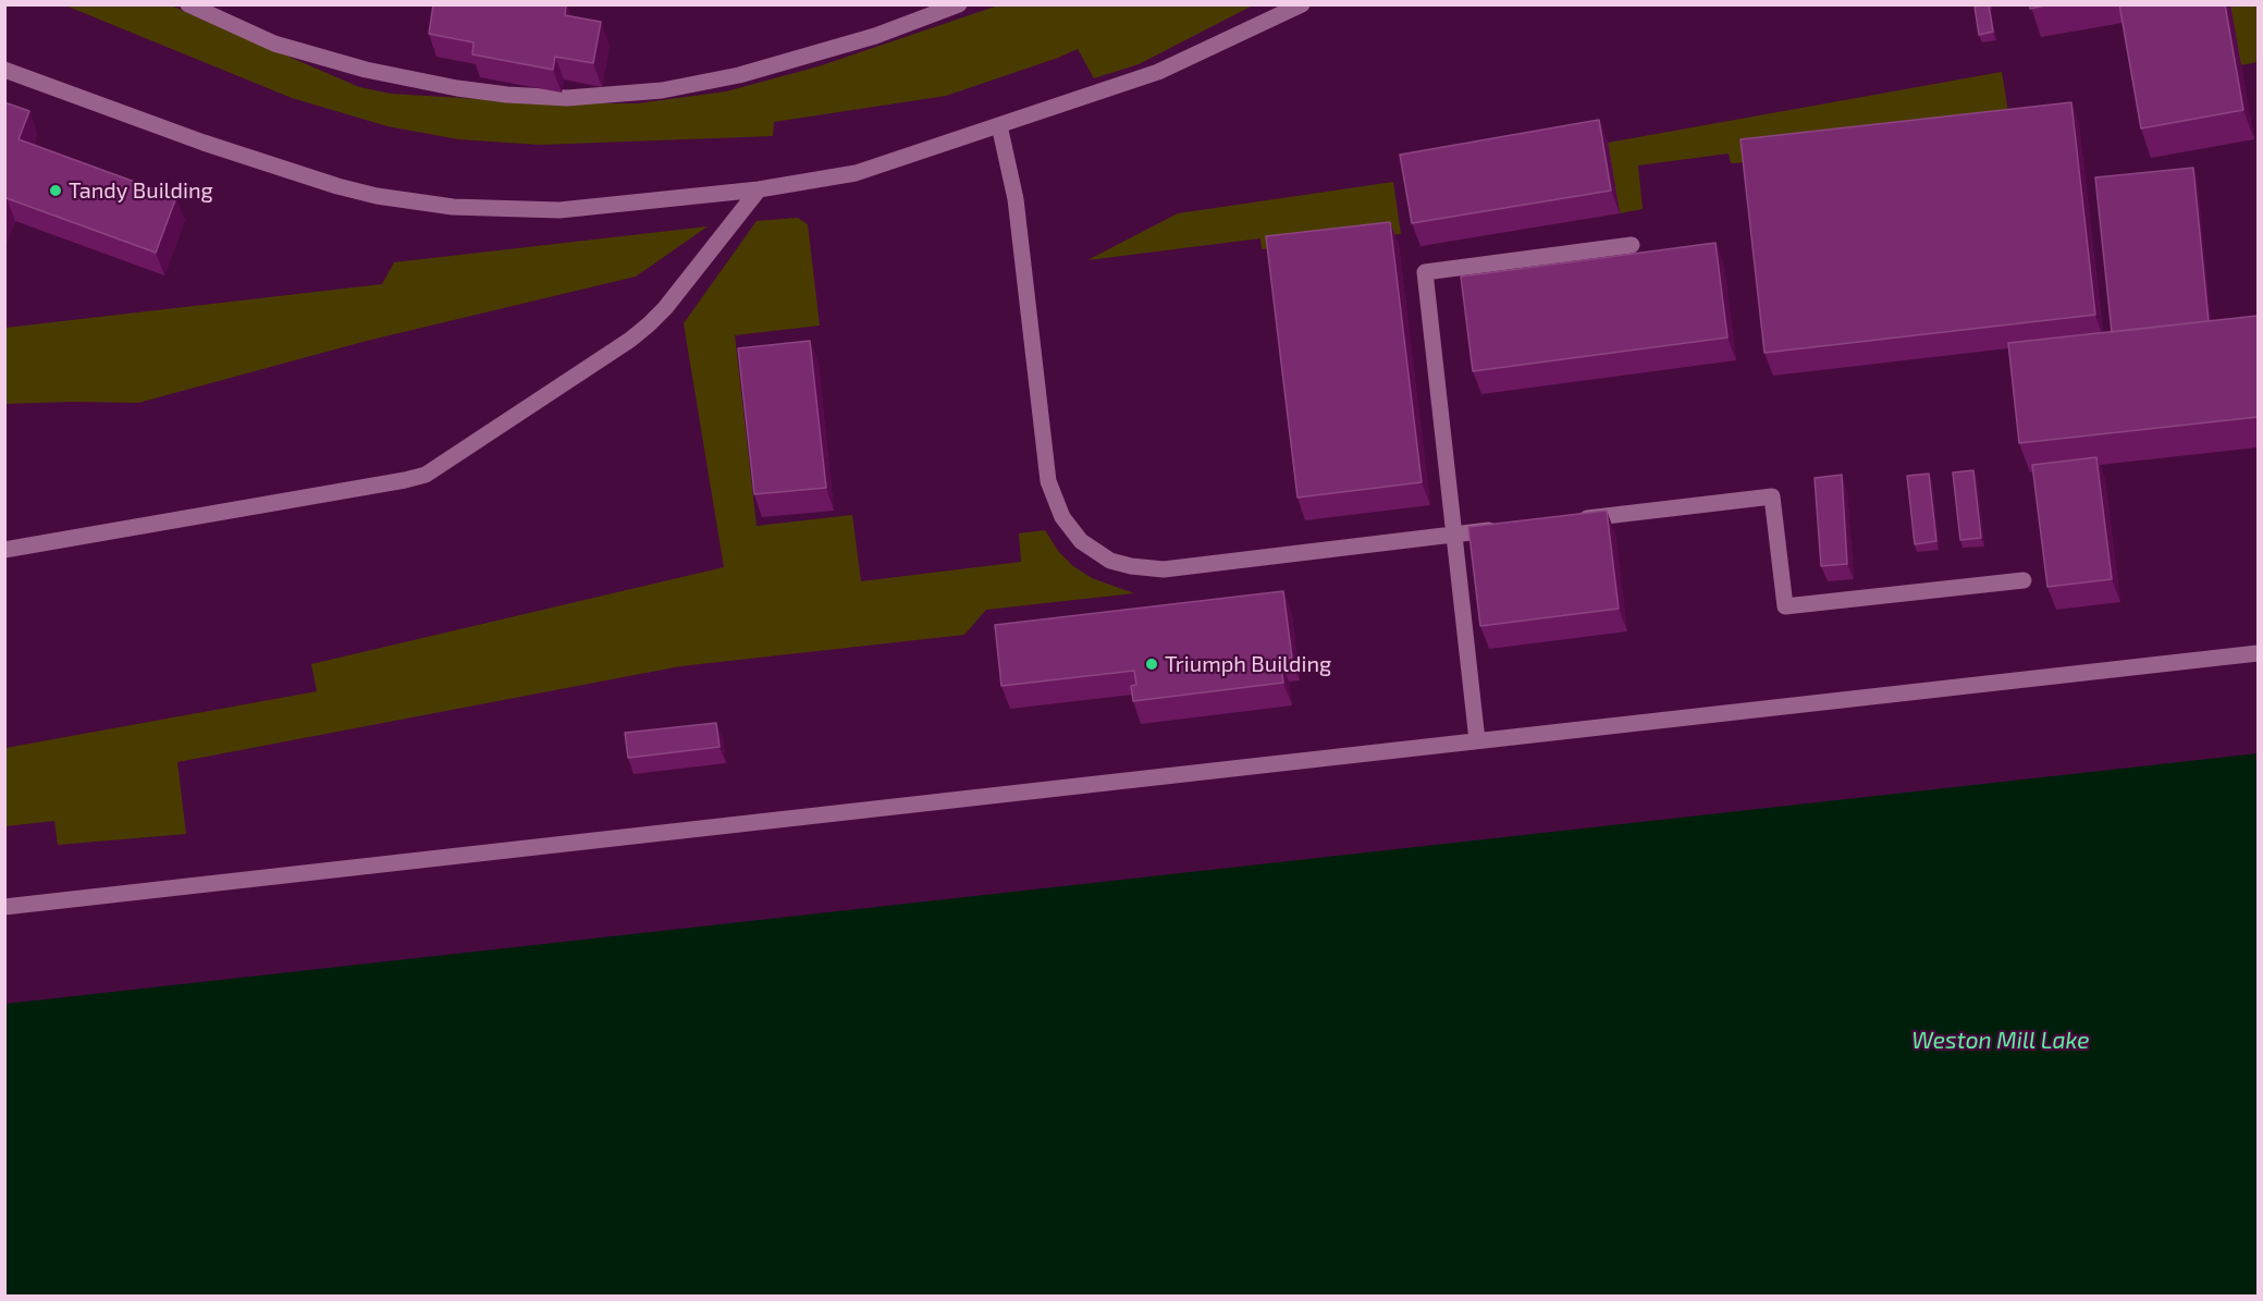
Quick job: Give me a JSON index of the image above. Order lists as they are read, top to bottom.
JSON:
{
  "water": ["Weston Mill Lake"],
  "places": ["Tandy Building", "Triumph Building"]
}
